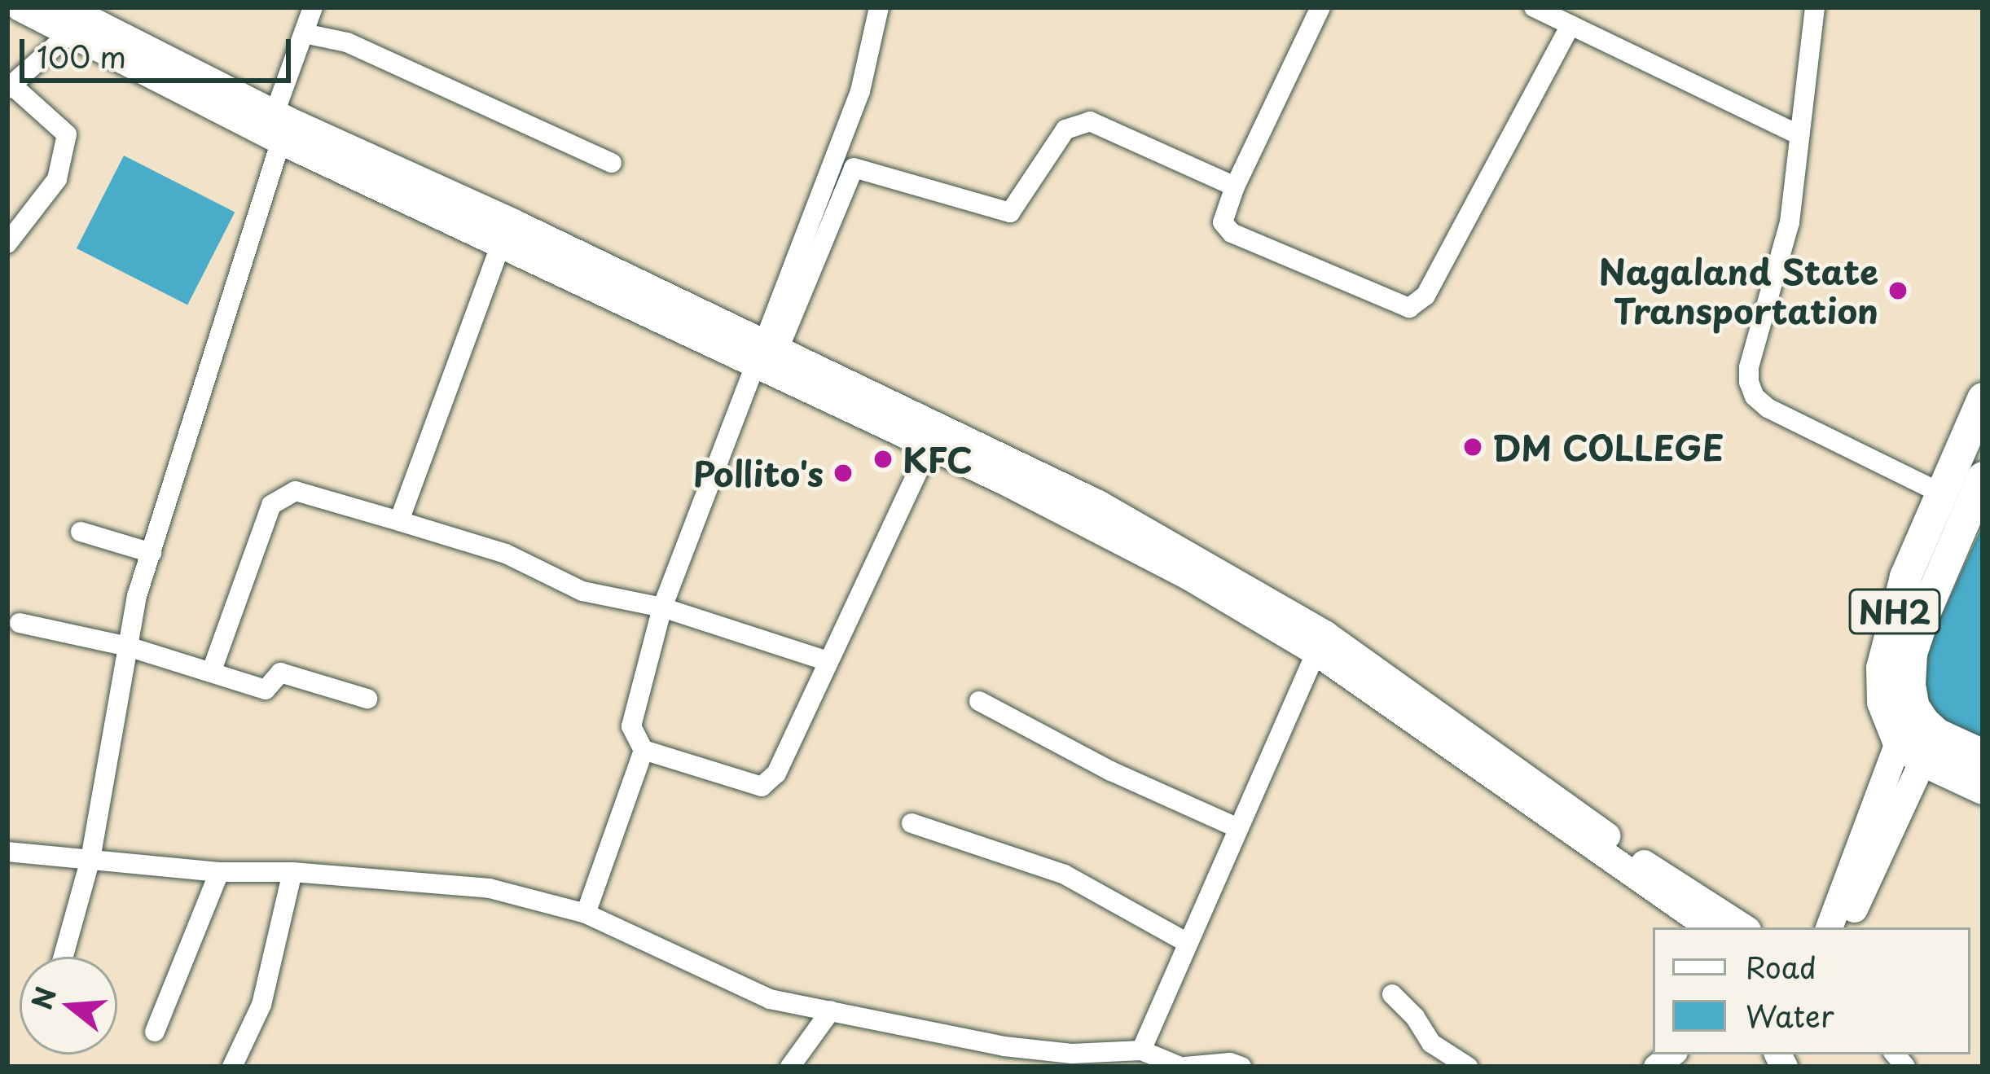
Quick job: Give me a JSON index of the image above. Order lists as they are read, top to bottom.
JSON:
{
  "streets": {
    "highway": ["NH2"]
  },
  "places": [
    "Nagaland State Transportation",
    "DM COLLEGE",
    "KFC",
    "Pollito's"
  ],
  "legend": ["Road", "Water"],
  "scale_bar": "100 m",
  "north": "left"
}
